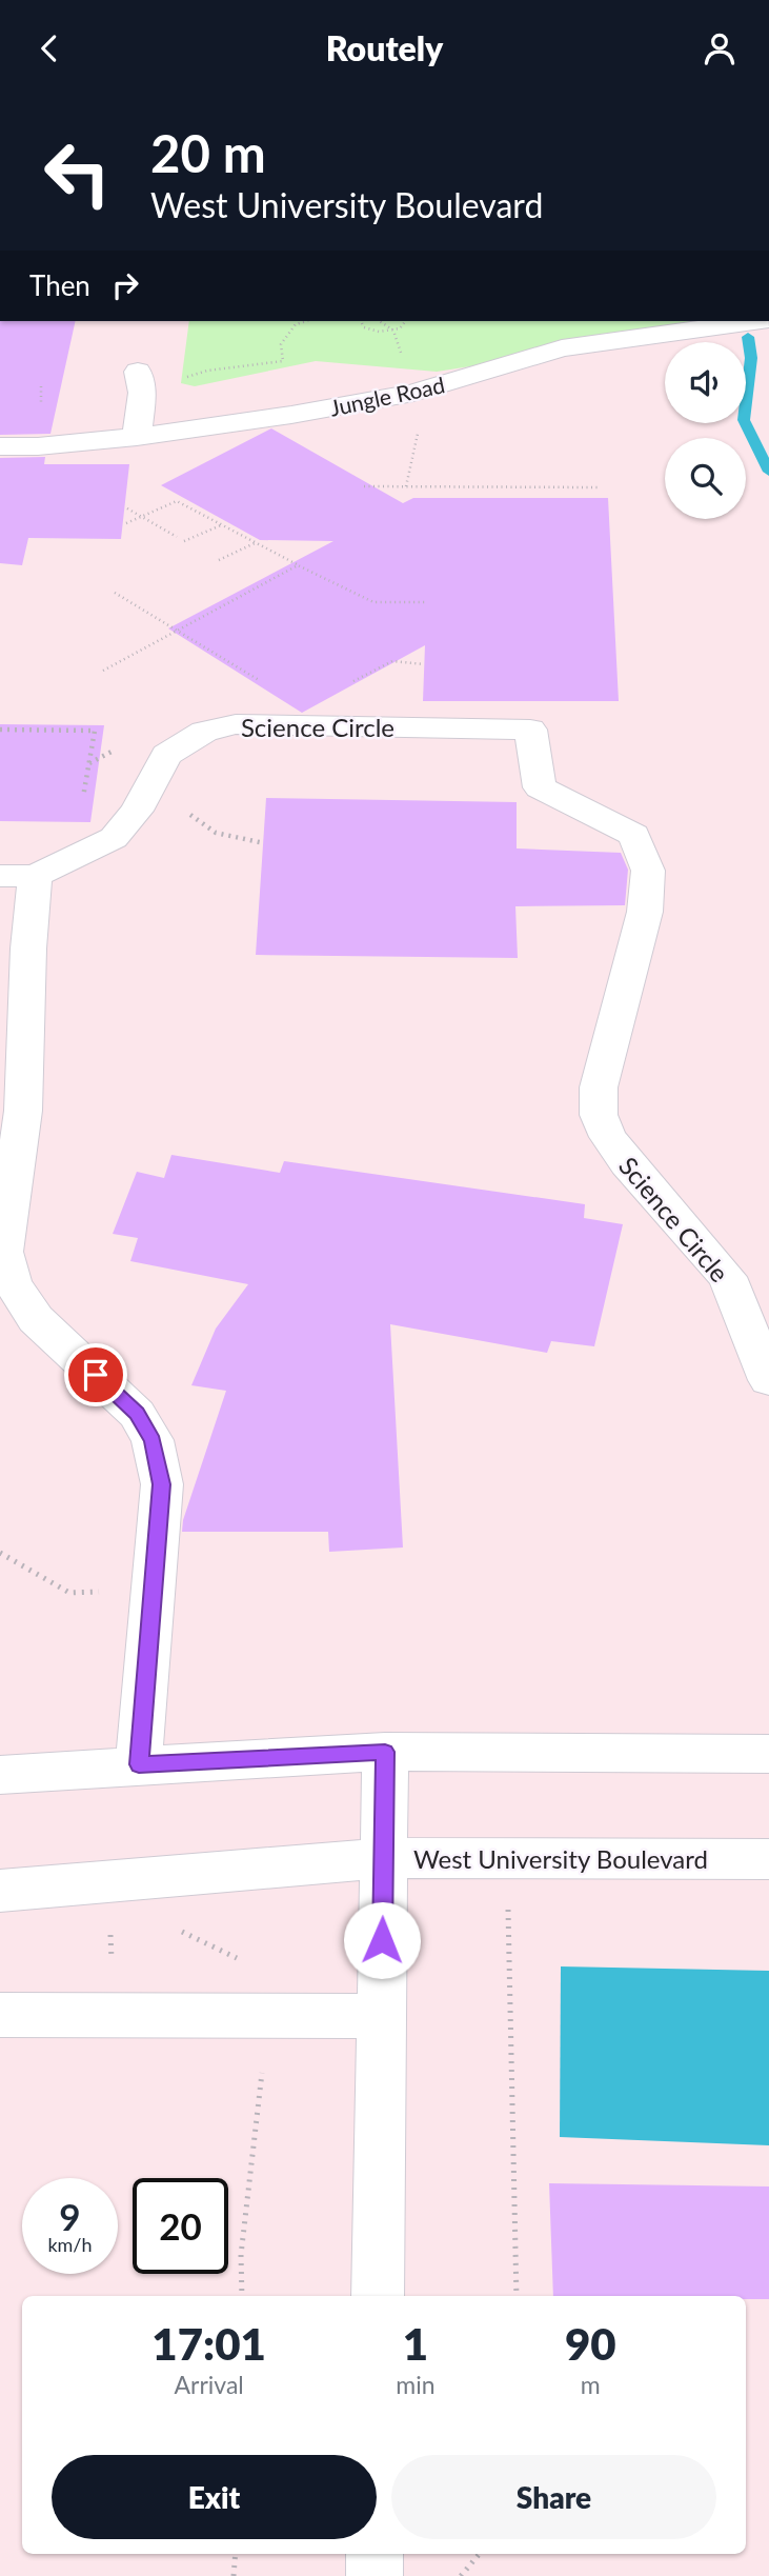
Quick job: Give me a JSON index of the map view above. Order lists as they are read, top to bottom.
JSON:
{
  "streets": {
    "street": ["Jungle Road", "Science Circle", "West University Boulevard"]
  },
  "page": {
    "header": "Routely",
    "turn": ["20 m", "West University Boulevard"],
    "then": "Then",
    "speed": "9 km/h",
    "limit": "20",
    "eta": [
      "17:01",
      "Arrival",
      "1",
      "min",
      "90",
      "m"
    ],
    "buttons": ["Exit", "Share"]
  }
}
